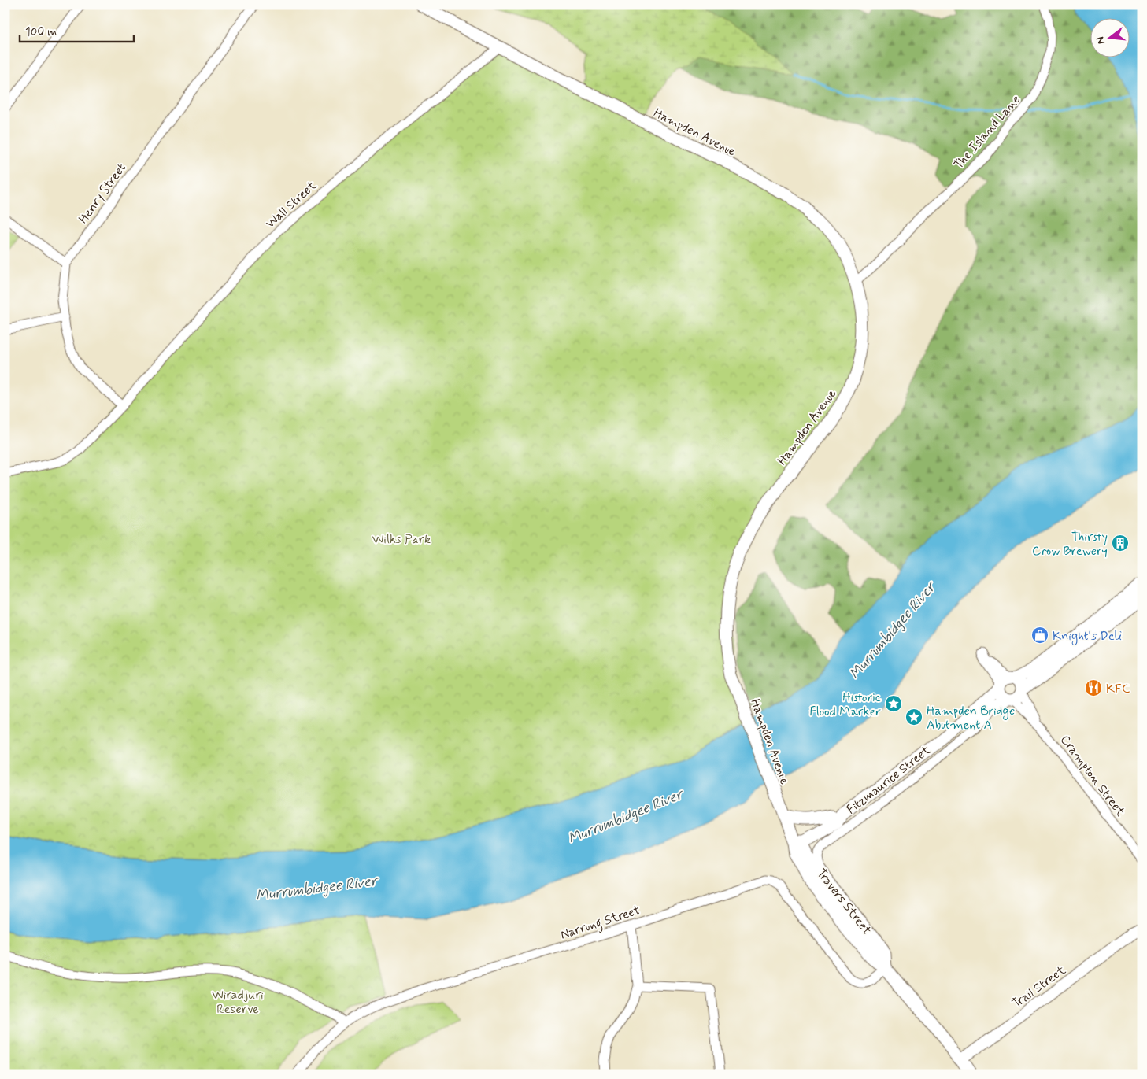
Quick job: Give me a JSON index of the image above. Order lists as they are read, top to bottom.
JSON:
{
  "streets": {
    "main road": ["Hampden Avenue", "Fitzmaurice Street", "Travers Street"],
    "street": [
      "The Island Lane",
      "Henry Street",
      "Wall Street",
      "Crampton Street",
      "Narrung Street",
      "Trail Street"
    ]
  },
  "crossings": [
    ["Hampden Avenue", "The Island Lane"],
    ["Hampden Avenue", "Wall Street"],
    ["Hampden Avenue", "Travers Street"],
    ["Henry Street", "Wall Street"],
    ["Crampton Street", "Fitzmaurice Street"],
    ["Fitzmaurice Street", "Travers Street"],
    ["Travers Street", "Narrung Street"],
    ["Travers Street", "Trail Street"]
  ],
  "water": ["Murrumbidgee River"],
  "parks": ["Wilks Park", "Wiradjuri Reserve"],
  "places": {
    "building": ["Thirsty Crow Brewery"],
    "shop": ["Knight's Deli"],
    "restaurant": ["KFC"],
    "place": ["Historic Flood Marker", "Hampden Bridge Abutment A"]
  },
  "scale_bar": "100 m",
  "north": "left"
}
